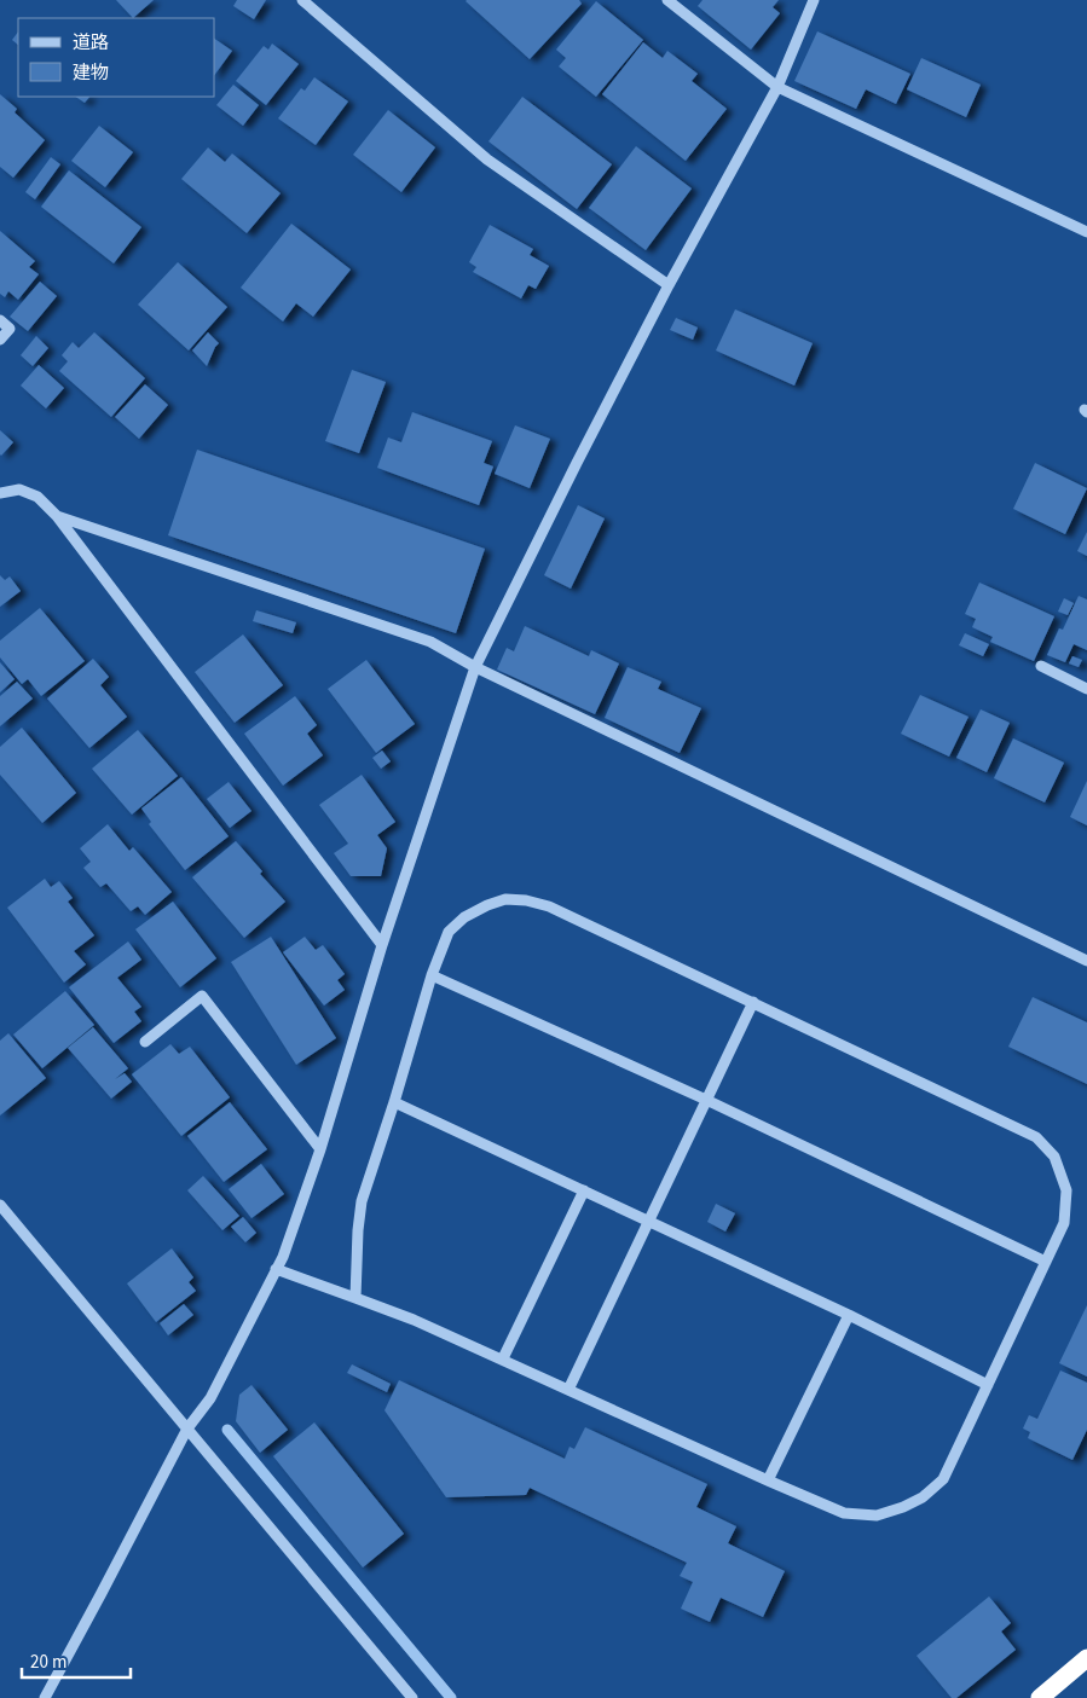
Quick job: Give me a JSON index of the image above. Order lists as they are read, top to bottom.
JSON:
{
  "legend": ["道路", "建物"],
  "scale_bar": "20 m"
}
